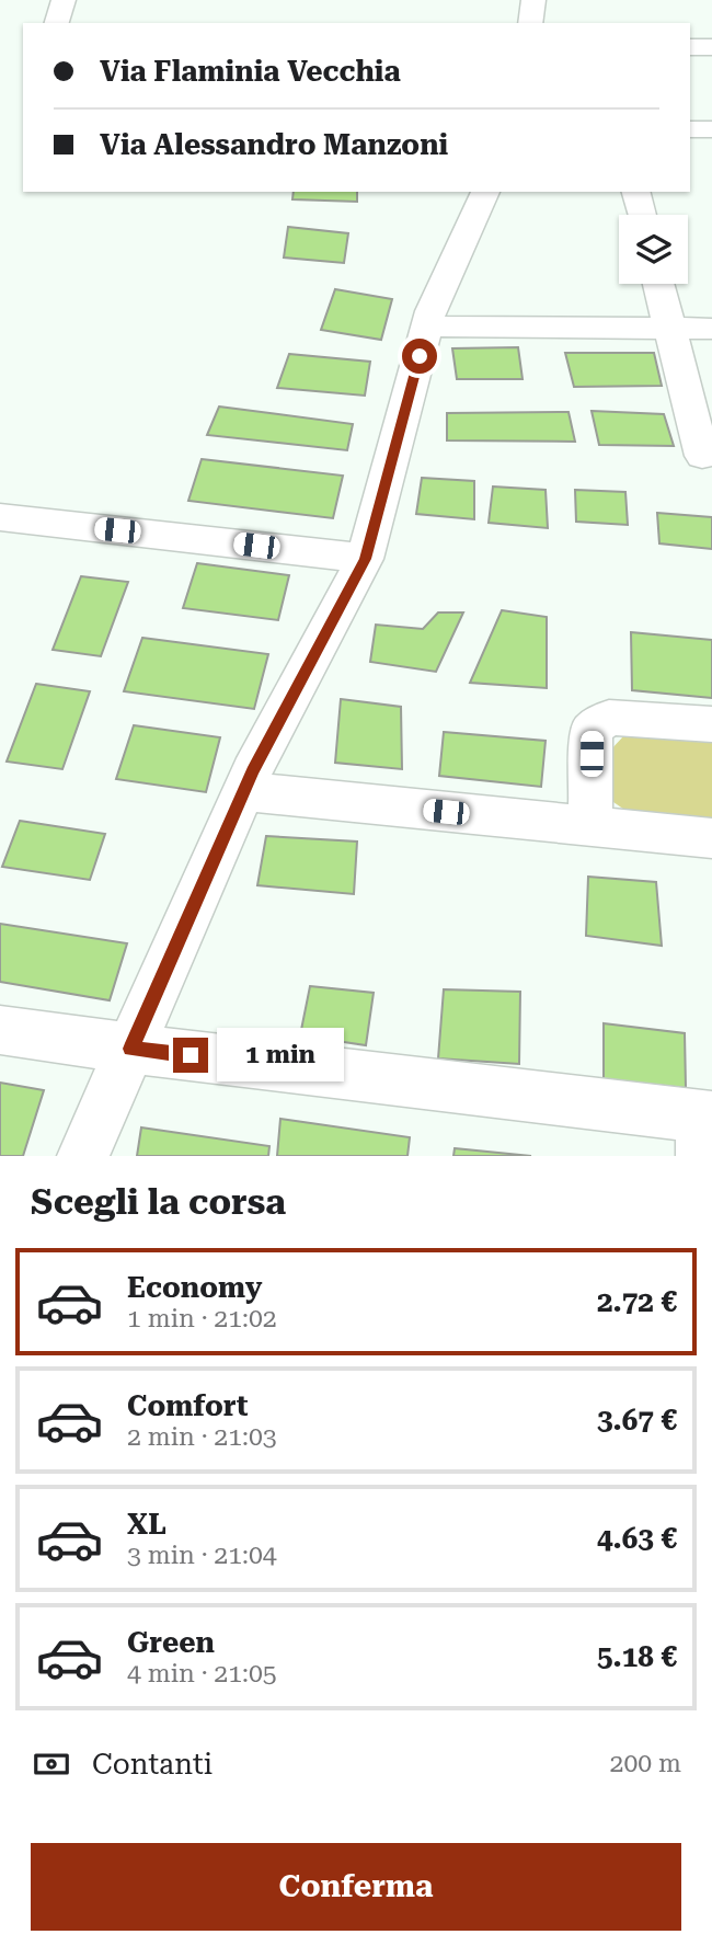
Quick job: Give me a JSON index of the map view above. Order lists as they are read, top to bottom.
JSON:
{
  "page": {
    "banner": ["Via Flaminia Vecchia", "Via Alessandro Manzoni"],
    "bubble": "1 min",
    "heading": "Scegli la corsa",
    "list": [
      {
        "name": "Economy",
        "note": "1 min · 21:02",
        "value": "2.72 €"
      },
      {
        "name": "Comfort",
        "note": "2 min · 21:03",
        "value": "3.67 €"
      },
      {
        "name": "XL",
        "note": "3 min · 21:04",
        "value": "4.63 €"
      },
      {
        "name": "Green",
        "note": "4 min · 21:05",
        "value": "5.18 €"
      }
    ],
    "pay": ["Contanti", "200 m"],
    "buttons": "Conferma"
  }
}
